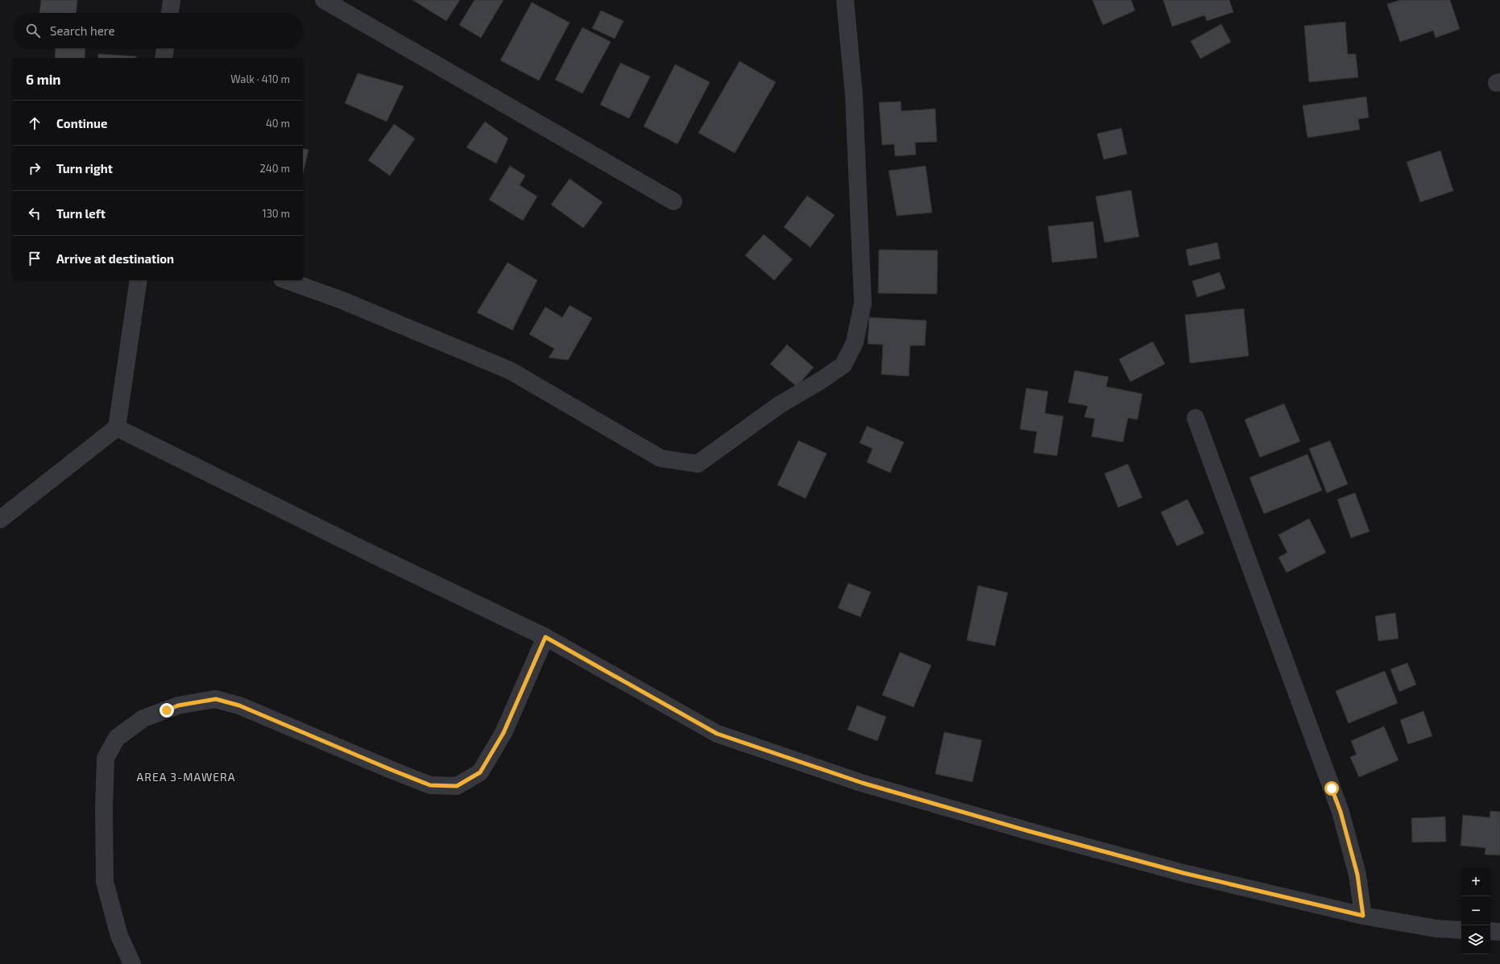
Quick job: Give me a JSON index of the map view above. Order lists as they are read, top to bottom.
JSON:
{
  "districts": ["AREA 3-MAWERA"],
  "page": {
    "search": "Search here",
    "heading": ["6 min", "Walk · 410 m"],
    "list": [
      ["Continue", "40 m"],
      ["Turn right", "240 m"],
      ["Turn left", "130 m"],
      "Arrive at destination"
    ],
    "map_buttons": ["+", "−"]
  }
}
